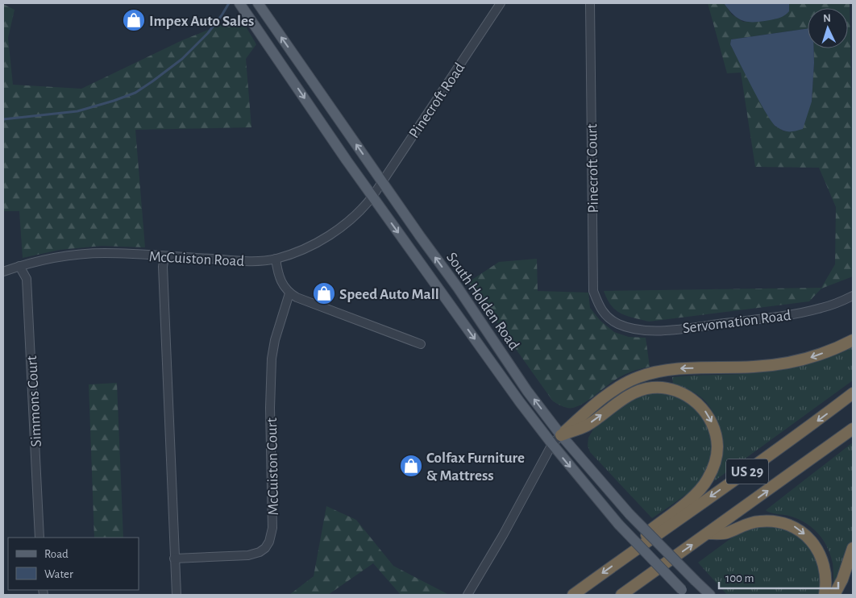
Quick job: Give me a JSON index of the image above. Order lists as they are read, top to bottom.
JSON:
{
  "streets": {
    "highway": ["US 29"],
    "main road": ["South Holden Road"],
    "street": [
      "Pinecroft Road",
      "Pinecroft Court",
      "McCuiston Road",
      "Servomation Road",
      "Simmons Court",
      "McCuiston Court"
    ]
  },
  "crossings": [
    ["Pinecroft Road", "McCuiston Road"],
    ["Pinecroft Road", "South Holden Road"],
    ["Pinecroft Court", "Servomation Road"],
    ["McCuiston Road", "South Holden Road"],
    ["McCuiston Road", "Simmons Court"]
  ],
  "places": {
    "shop": ["Impex Auto Sales", "Speed Auto Mall", "Colfax Furniture & Mattress"]
  },
  "legend": ["Road", "Water"],
  "scale_bar": "100 m",
  "north": "top"
}
